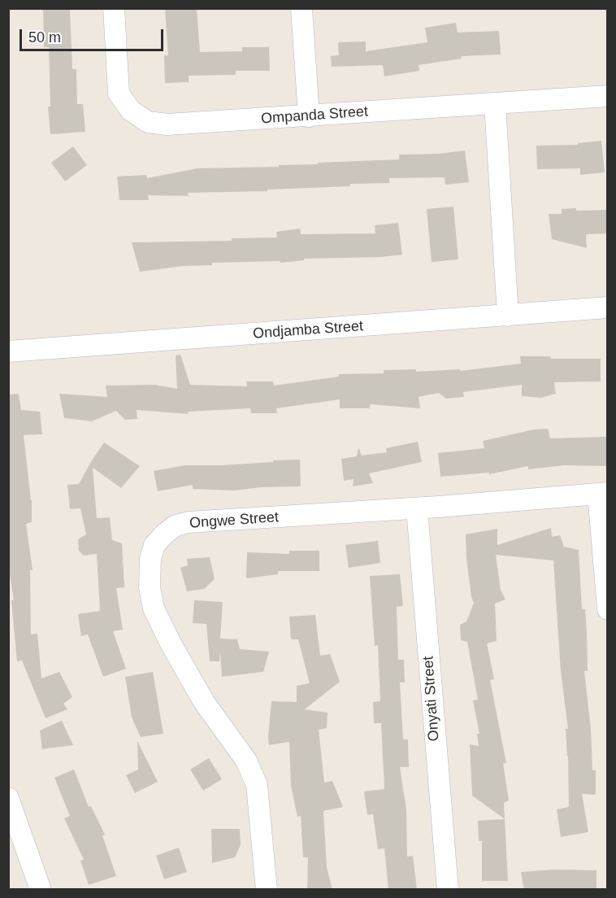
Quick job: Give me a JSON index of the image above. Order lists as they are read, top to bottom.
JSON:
{
  "streets": {
    "street": [
      "Ompanda Street",
      "Ondjamba Street",
      "Ongwe Street",
      "Onyati Street"
    ]
  },
  "crossings": [
    ["Ongwe Street", "Onyati Street"]
  ],
  "scale_bar": "50 m"
}
